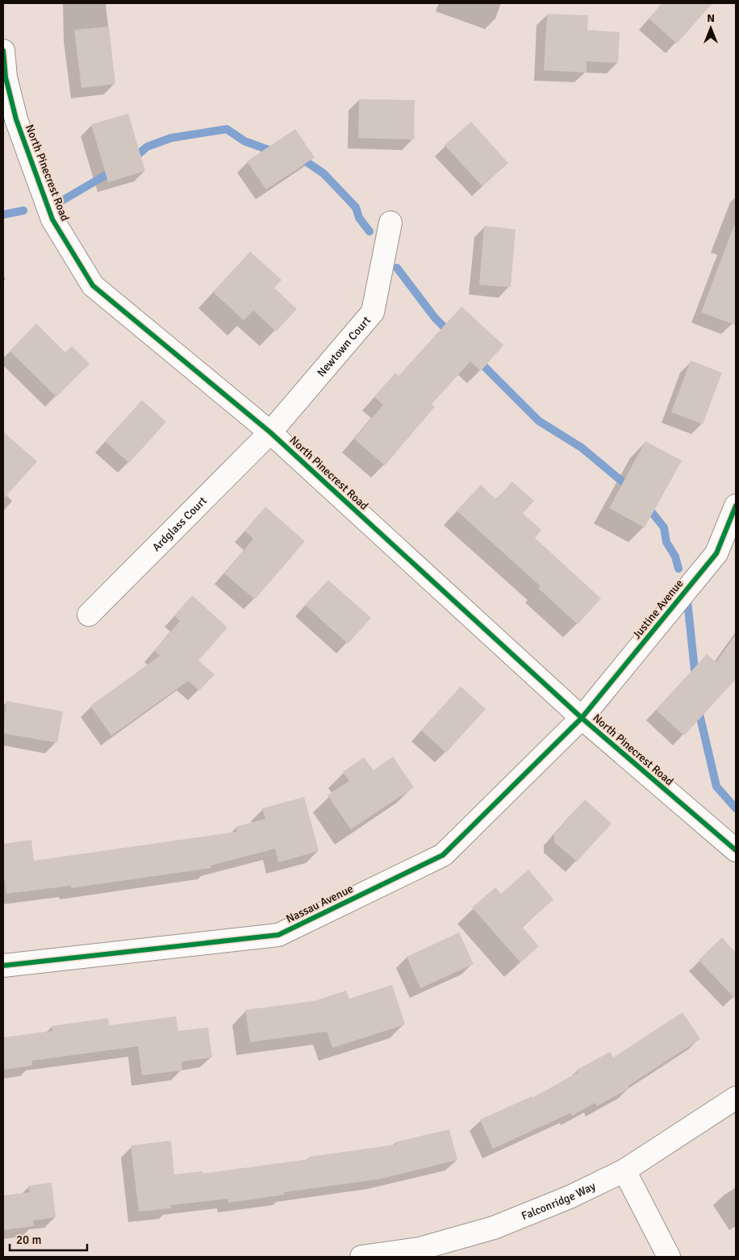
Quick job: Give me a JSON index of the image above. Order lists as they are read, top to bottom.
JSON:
{
  "streets": {
    "street": [
      "North Pinecrest Road",
      "Newtown Court",
      "Ardglass Court",
      "Justine Avenue",
      "Nassau Avenue",
      "Falconridge Way"
    ]
  },
  "crossings": [
    ["North Pinecrest Road", "Newtown Court"],
    ["North Pinecrest Road", "Ardglass Court"],
    ["North Pinecrest Road", "Justine Avenue"],
    ["North Pinecrest Road", "Nassau Avenue"],
    ["Newtown Court", "Ardglass Court"],
    ["Justine Avenue", "Nassau Avenue"]
  ],
  "scale_bar": "20 m",
  "north": "top"
}
